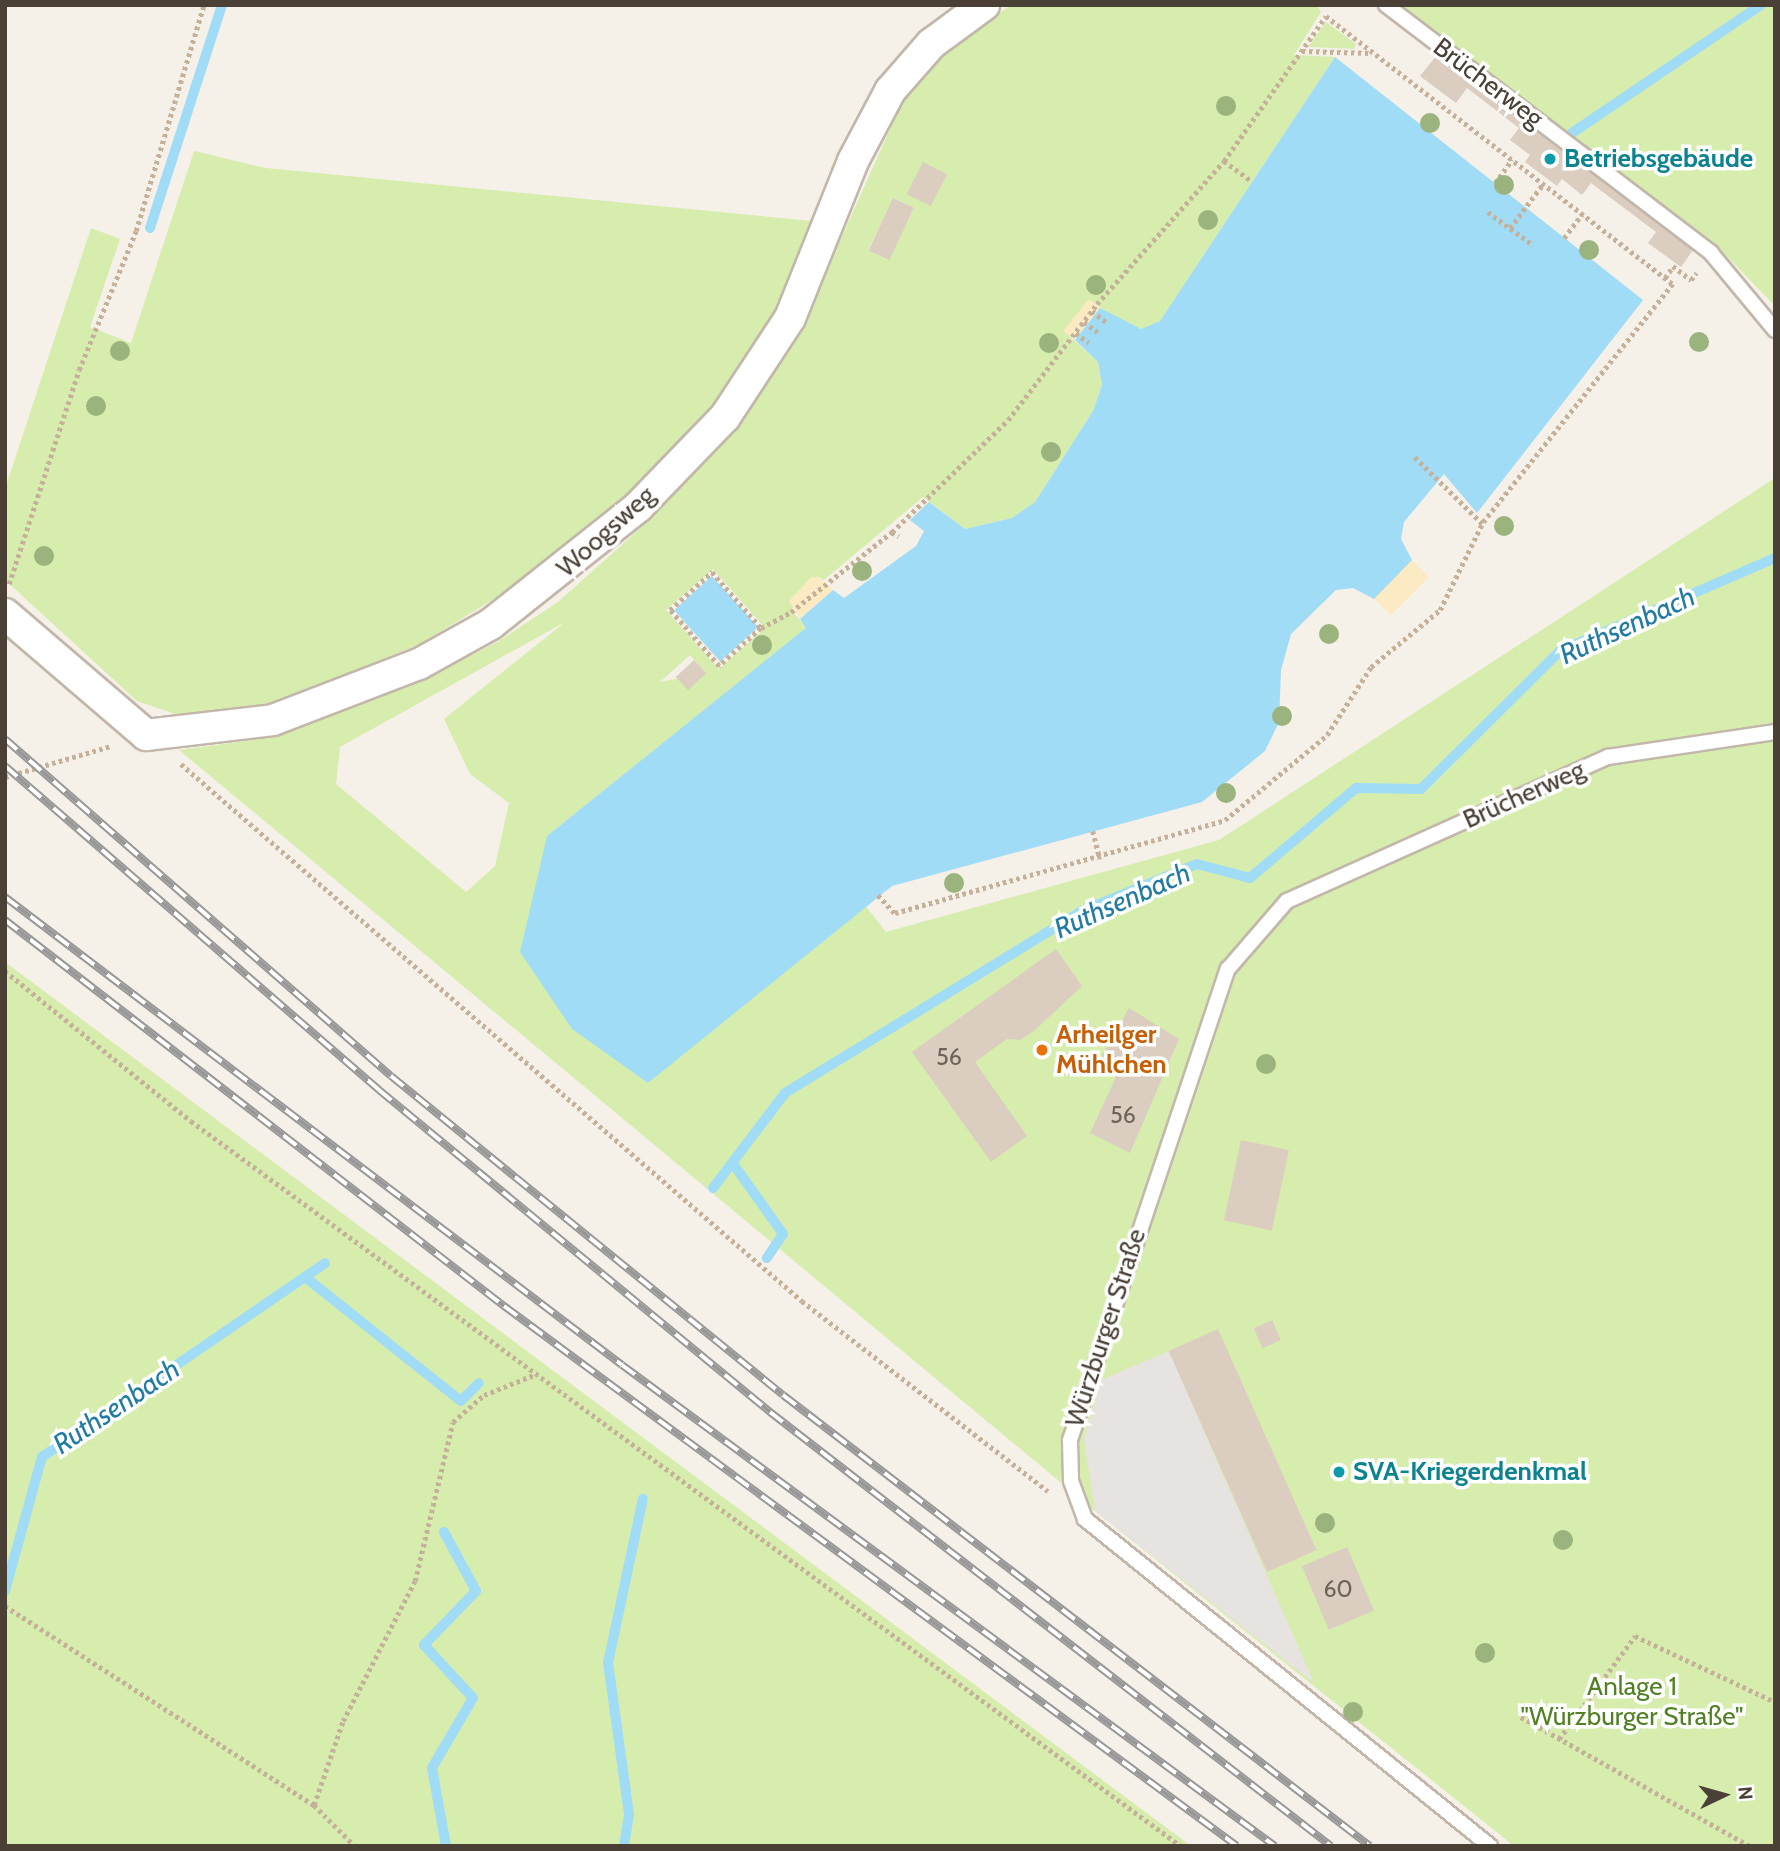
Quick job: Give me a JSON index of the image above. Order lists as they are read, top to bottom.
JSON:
{
  "streets": {
    "street": ["Woogsweg"],
    "lane": ["Brücherweg", "Würzburger Straße"]
  },
  "crossings": [
    ["Brücherweg", "Würzburger Straße"]
  ],
  "water": ["Ruthsenbach"],
  "parks": ["Anlage 1 \"Würzburger Straße\""],
  "places": ["Betriebsgebäude", "Arheilger Mühlchen", "SVA-Kriegerdenkmal"],
  "house_numbers": ["56", "56", "60"],
  "north": "right"
}
